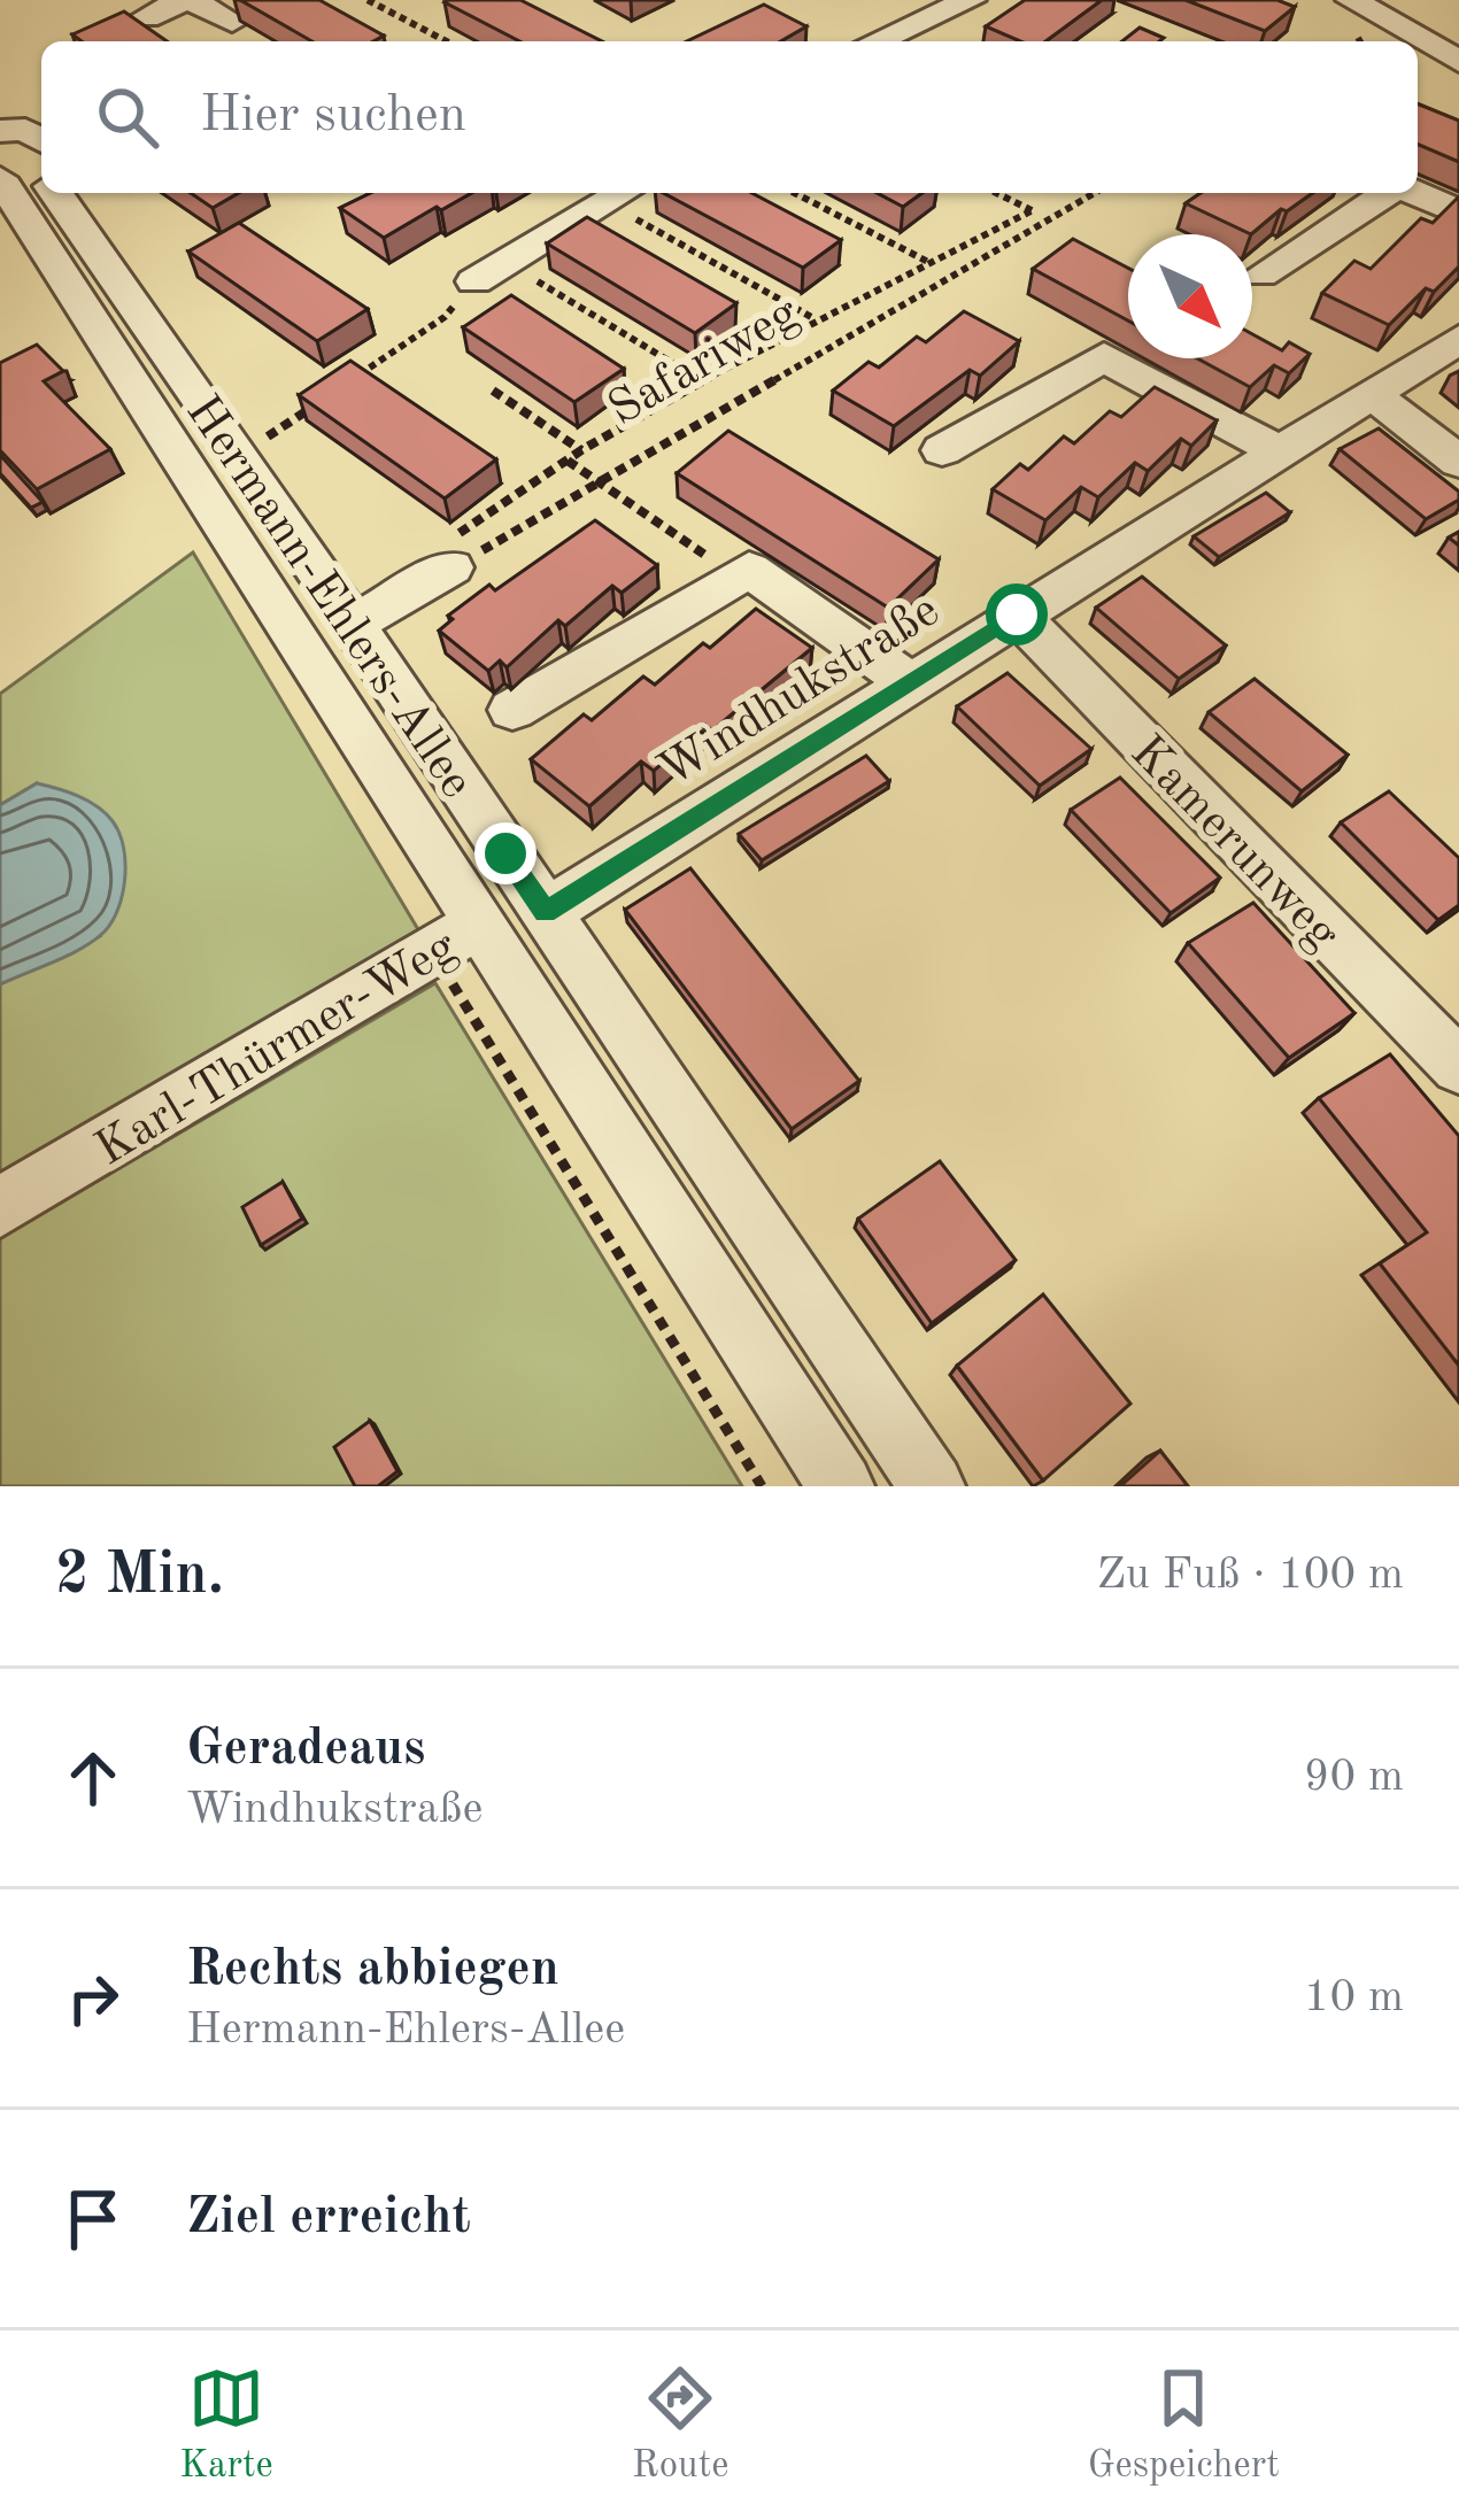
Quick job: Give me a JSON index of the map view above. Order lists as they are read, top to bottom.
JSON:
{
  "streets": {
    "street": [
      "Hermann-Ehlers-Allee",
      "Windhukstraße",
      "Kamerunweg",
      "Karl-Thürmer-Weg"
    ],
    "path": ["Safariweg"]
  },
  "crossings": [
    ["Hermann-Ehlers-Allee", "Windhukstraße"],
    ["Hermann-Ehlers-Allee", "Karl-Thürmer-Weg"],
    ["Windhukstraße", "Kamerunweg"]
  ],
  "north": "bottom right",
  "page": {
    "search": "Hier suchen",
    "heading": ["2 Min.", "Zu Fuß · 100 m"],
    "list": [
      ["Geradeaus", "Windhukstraße", "90 m"],
      ["Rechts abbiegen", "Hermann-Ehlers-Allee", "10 m"],
      "Ziel erreicht"
    ],
    "nav": ["Karte", "Route", "Gespeichert"]
  }
}
